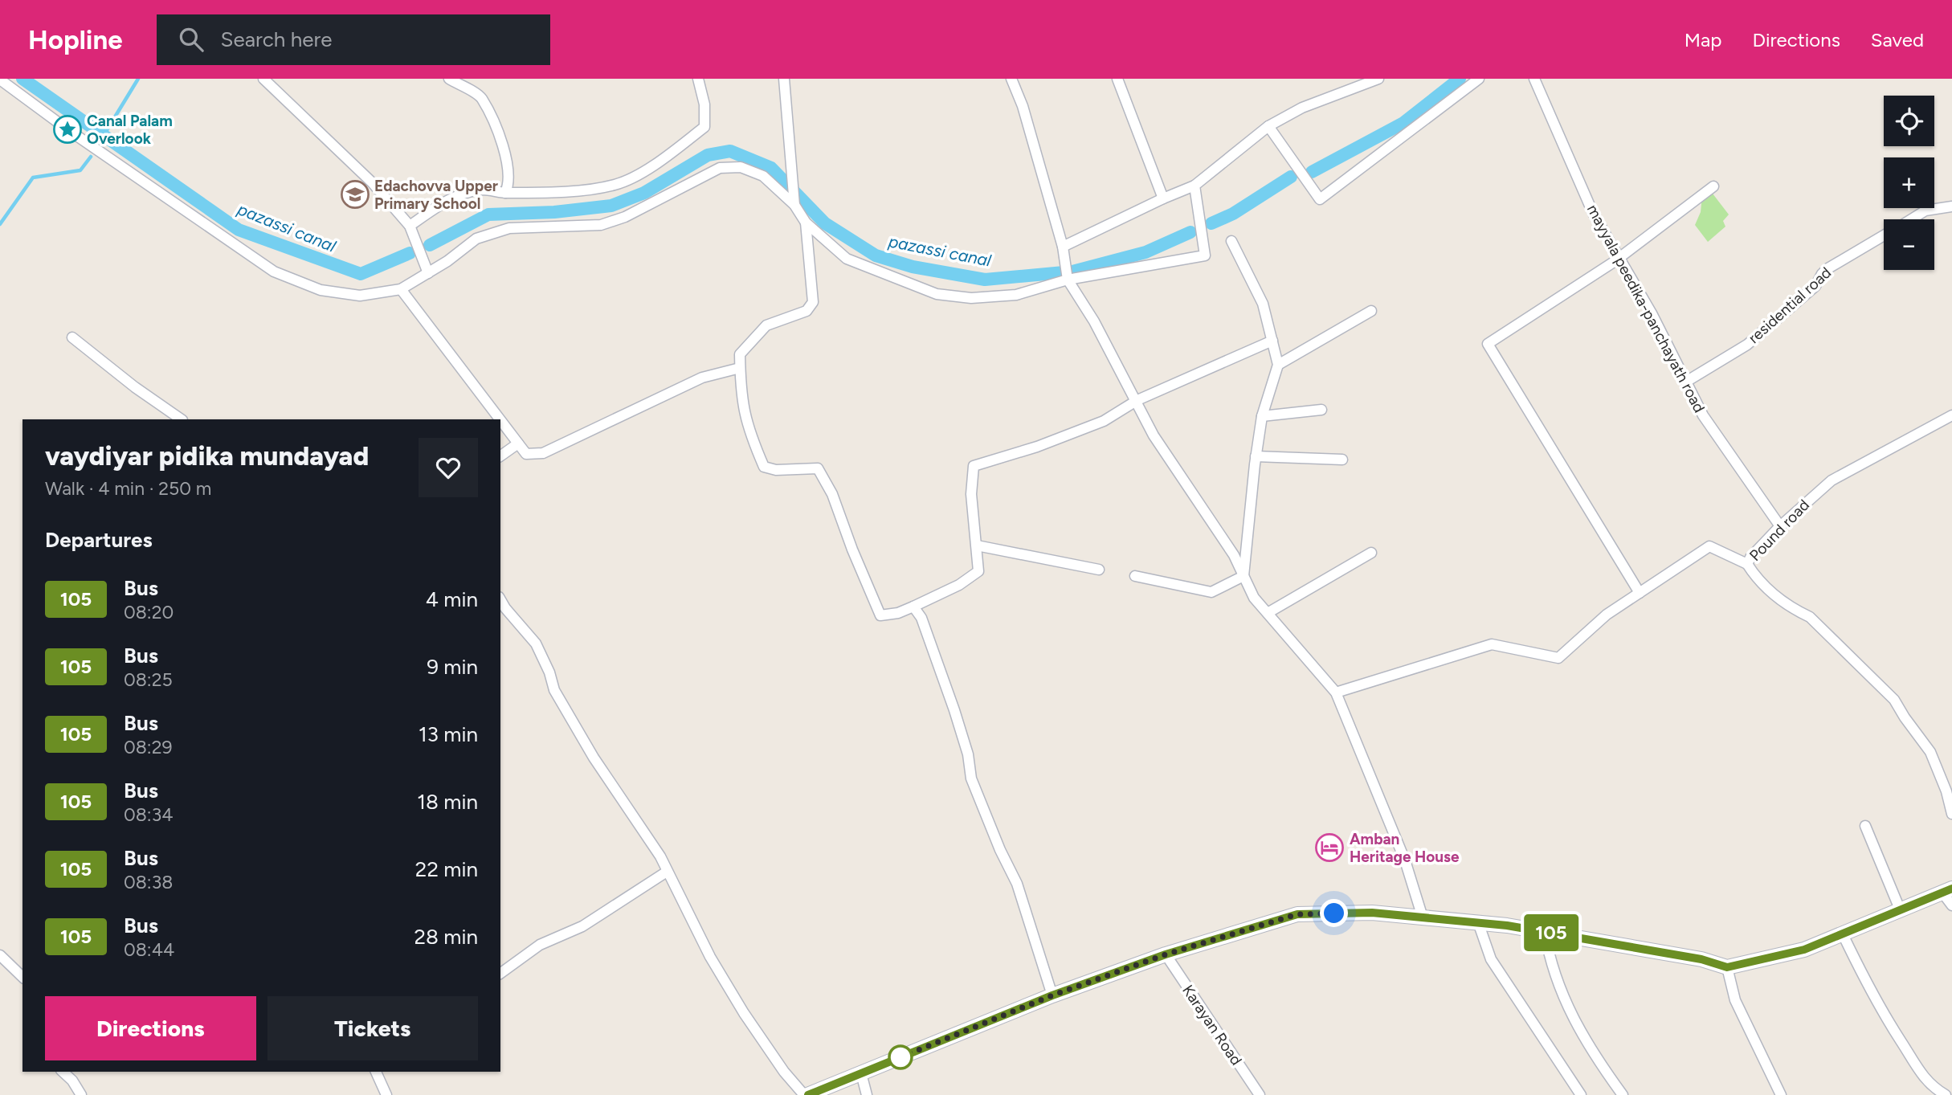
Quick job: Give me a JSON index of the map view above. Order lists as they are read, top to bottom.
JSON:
{
  "streets": {
    "street": [
      "residential road",
      "mayyala peedika-panchayath road",
      "Pound road",
      "Karayan Road"
    ]
  },
  "crossings": [
    ["residential road", "mayyala peedika-panchayath road"],
    ["mayyala peedika-panchayath road", "Pound road"]
  ],
  "water": ["pazassi canal"],
  "places": {
    "place": ["Canal Palam Overlook"],
    "school or university": ["Edachovva Upper Primary School"],
    "hotel": ["Amban Heritage House"]
  },
  "lines": ["bus line 105"],
  "page": {
    "header": "Hopline",
    "search": "Search here",
    "nav": ["Map", "Directions", "Saved"],
    "on_map": "105",
    "map_buttons": ["+", "−"],
    "heading": [
      ["vaydiyar pidika mundayad", "Walk · 4 min · 250 m"],
      "Departures"
    ],
    "list": [
      {
        "mark": "105",
        "name": "Bus",
        "note": "08:20",
        "value": "4 min"
      },
      {
        "mark": "105",
        "name": "Bus",
        "note": "08:25",
        "value": "9 min"
      },
      {
        "mark": "105",
        "name": "Bus",
        "note": "08:29",
        "value": "13 min"
      },
      {
        "mark": "105",
        "name": "Bus",
        "note": "08:34",
        "value": "18 min"
      },
      {
        "mark": "105",
        "name": "Bus",
        "note": "08:38",
        "value": "22 min"
      },
      {
        "mark": "105",
        "name": "Bus",
        "note": "08:44",
        "value": "28 min"
      }
    ],
    "buttons": ["Directions", "Tickets"]
  }
}
